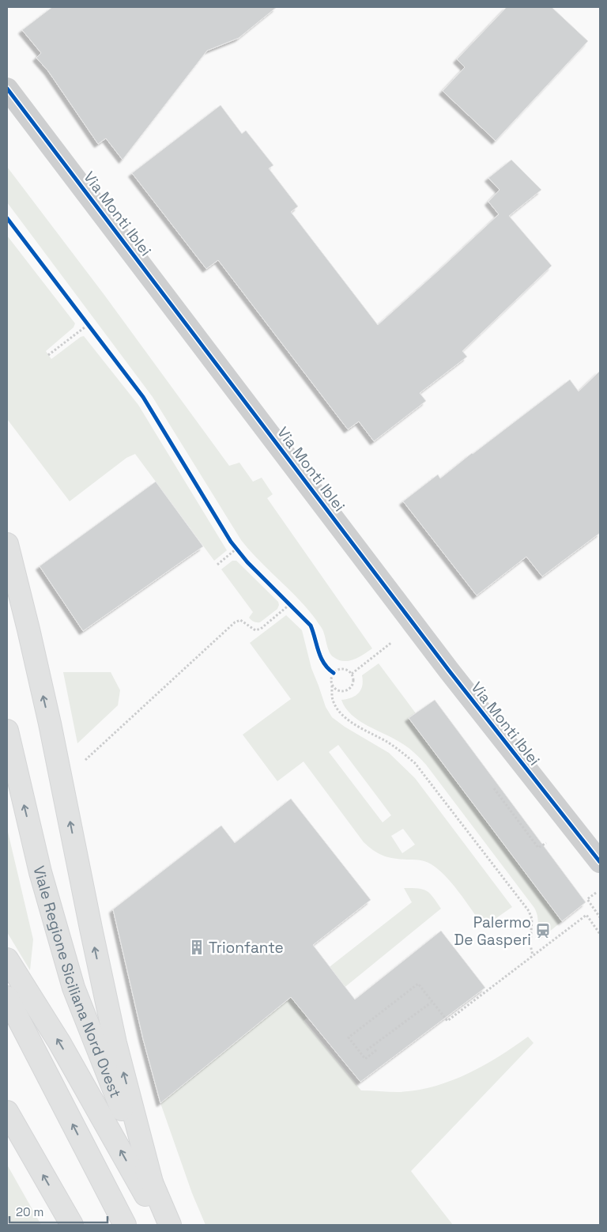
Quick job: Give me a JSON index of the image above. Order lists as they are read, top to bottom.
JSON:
{
  "streets": {
    "street": ["Via Monti Iblei", "Viale Regione Siciliana Nord Ovest"]
  },
  "places": {
    "station": ["Palermo De Gasperi"],
    "building": ["Trionfante"]
  },
  "scale_bar": "20 m"
}
